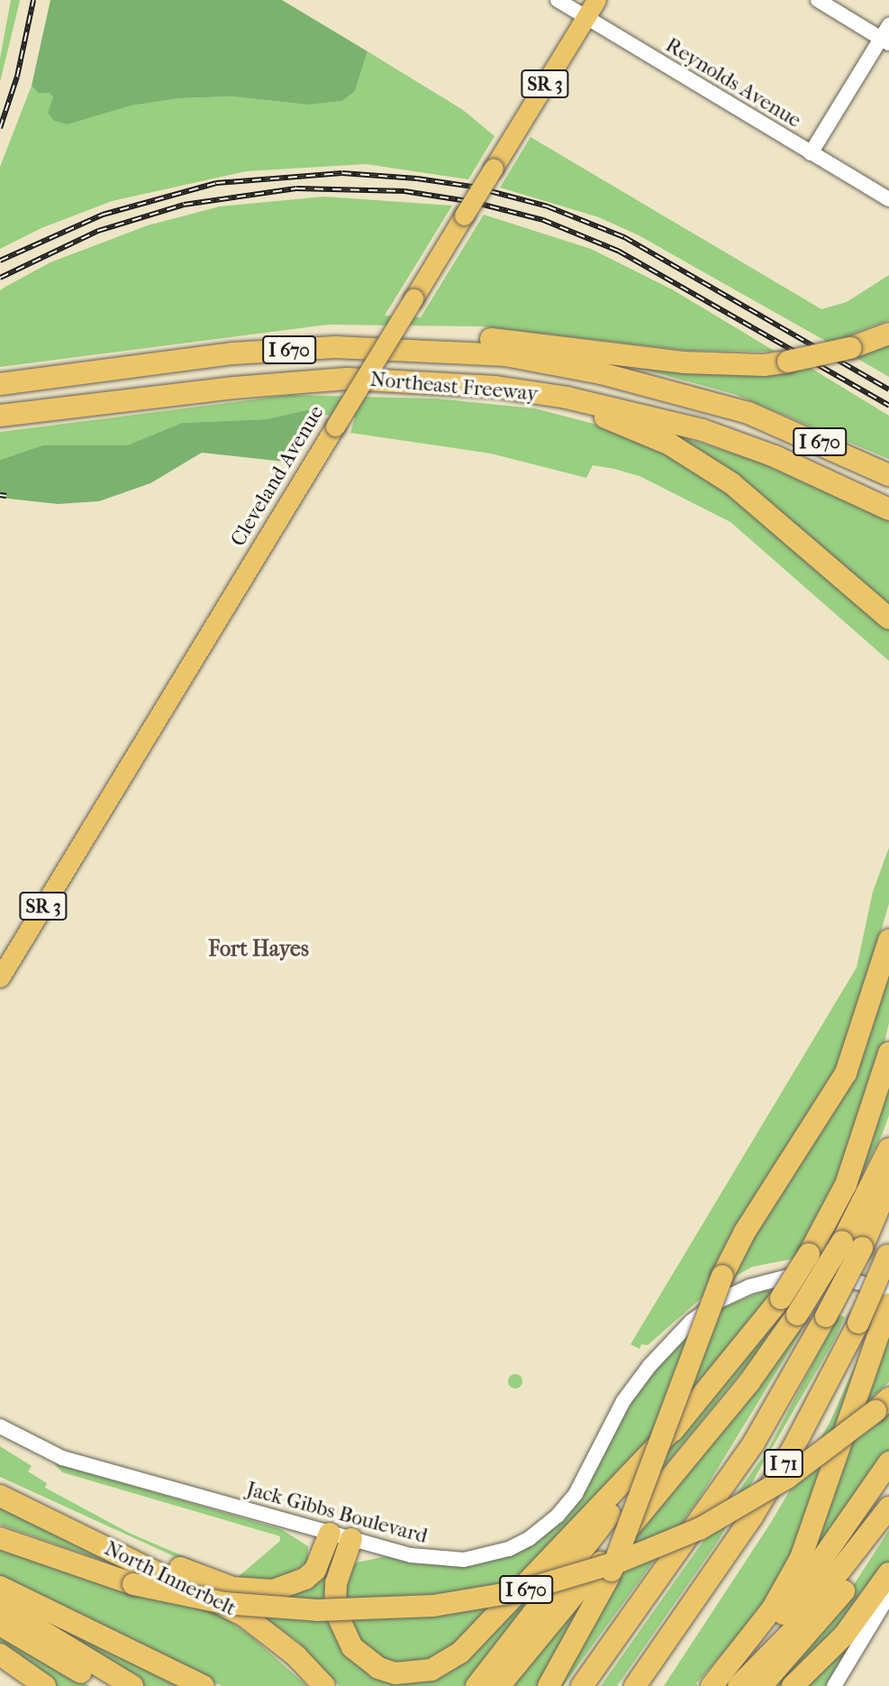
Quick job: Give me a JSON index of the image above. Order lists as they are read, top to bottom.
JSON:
{
  "streets": {
    "highway": [
      "I 670",
      "Northeast Freeway",
      "I 71",
      "North Innerbelt"
    ],
    "main road": ["SR 3", "Cleveland Avenue"],
    "street": ["Reynolds Avenue", "Jack Gibbs Boulevard"]
  },
  "crossings": [
    ["Reynolds Avenue", "Cleveland Avenue"]
  ],
  "districts": ["Fort Hayes"]
}
